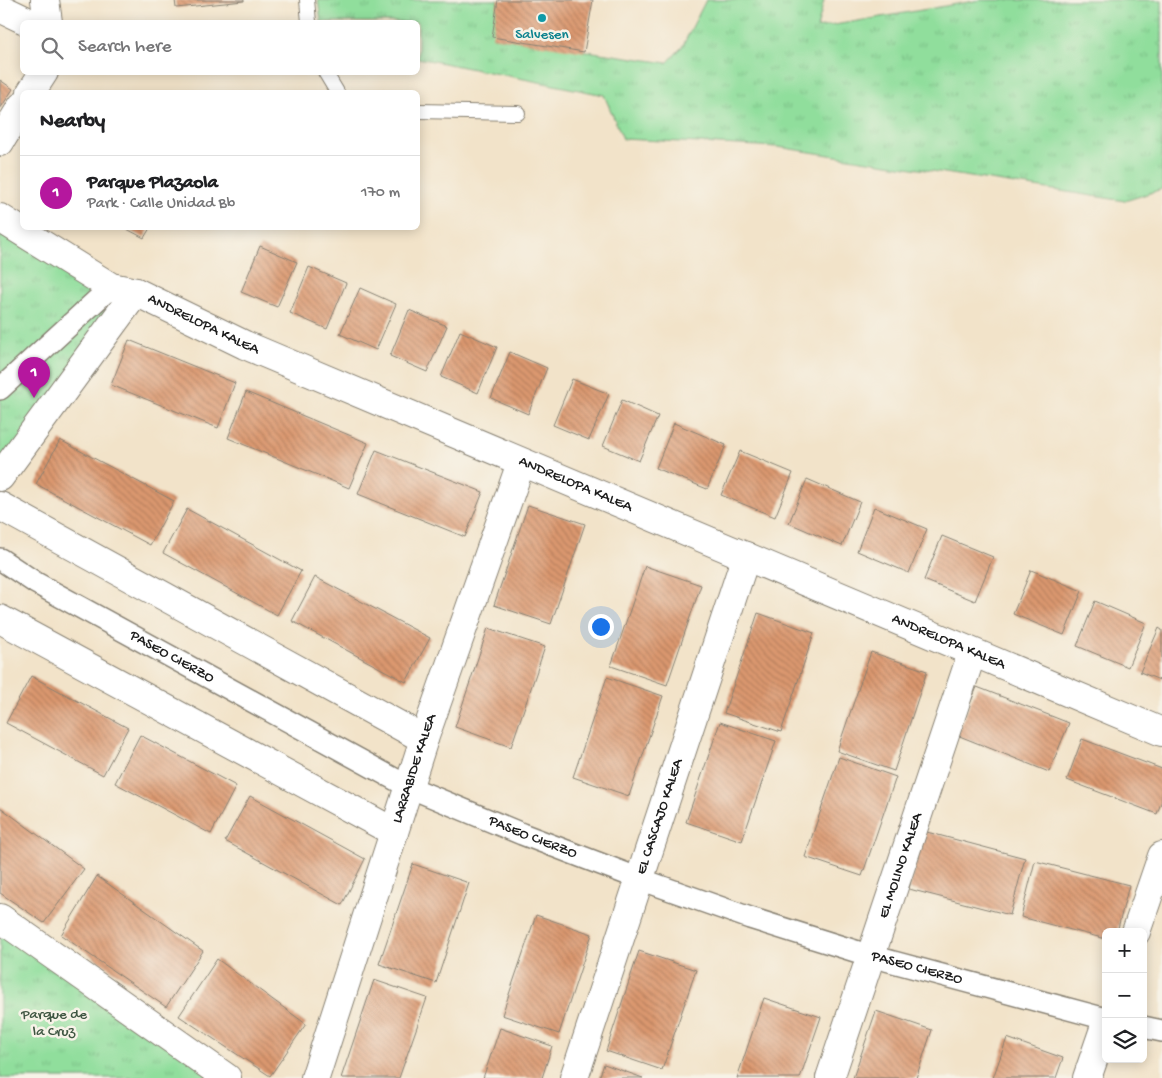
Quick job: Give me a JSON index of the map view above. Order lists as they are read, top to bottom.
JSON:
{
  "streets": {
    "street": [
      "ANDRELOPA KALEA",
      "PASEO CIERZO",
      "LARRABIDE KALEA",
      "EL CASCAJO KALEA",
      "EL MOLINO KALEA"
    ]
  },
  "crossings": [
    ["ANDRELOPA KALEA", "LARRABIDE KALEA"],
    ["ANDRELOPA KALEA", "EL CASCAJO KALEA"],
    ["ANDRELOPA KALEA", "EL MOLINO KALEA"],
    ["PASEO CIERZO", "LARRABIDE KALEA"],
    ["PASEO CIERZO", "EL CASCAJO KALEA"],
    ["PASEO CIERZO", "EL MOLINO KALEA"]
  ],
  "parks": ["Parque de la Cruz"],
  "places": ["Salvesen"],
  "page": {
    "search": "Search here",
    "heading": "Nearby",
    "list": [
      {
        "mark": "1",
        "name": "Parque Plazaola",
        "note": "Park · Calle Unidad Bb",
        "value": "170 m"
      }
    ],
    "pins": "1",
    "map_buttons": ["+", "−"]
  }
}
